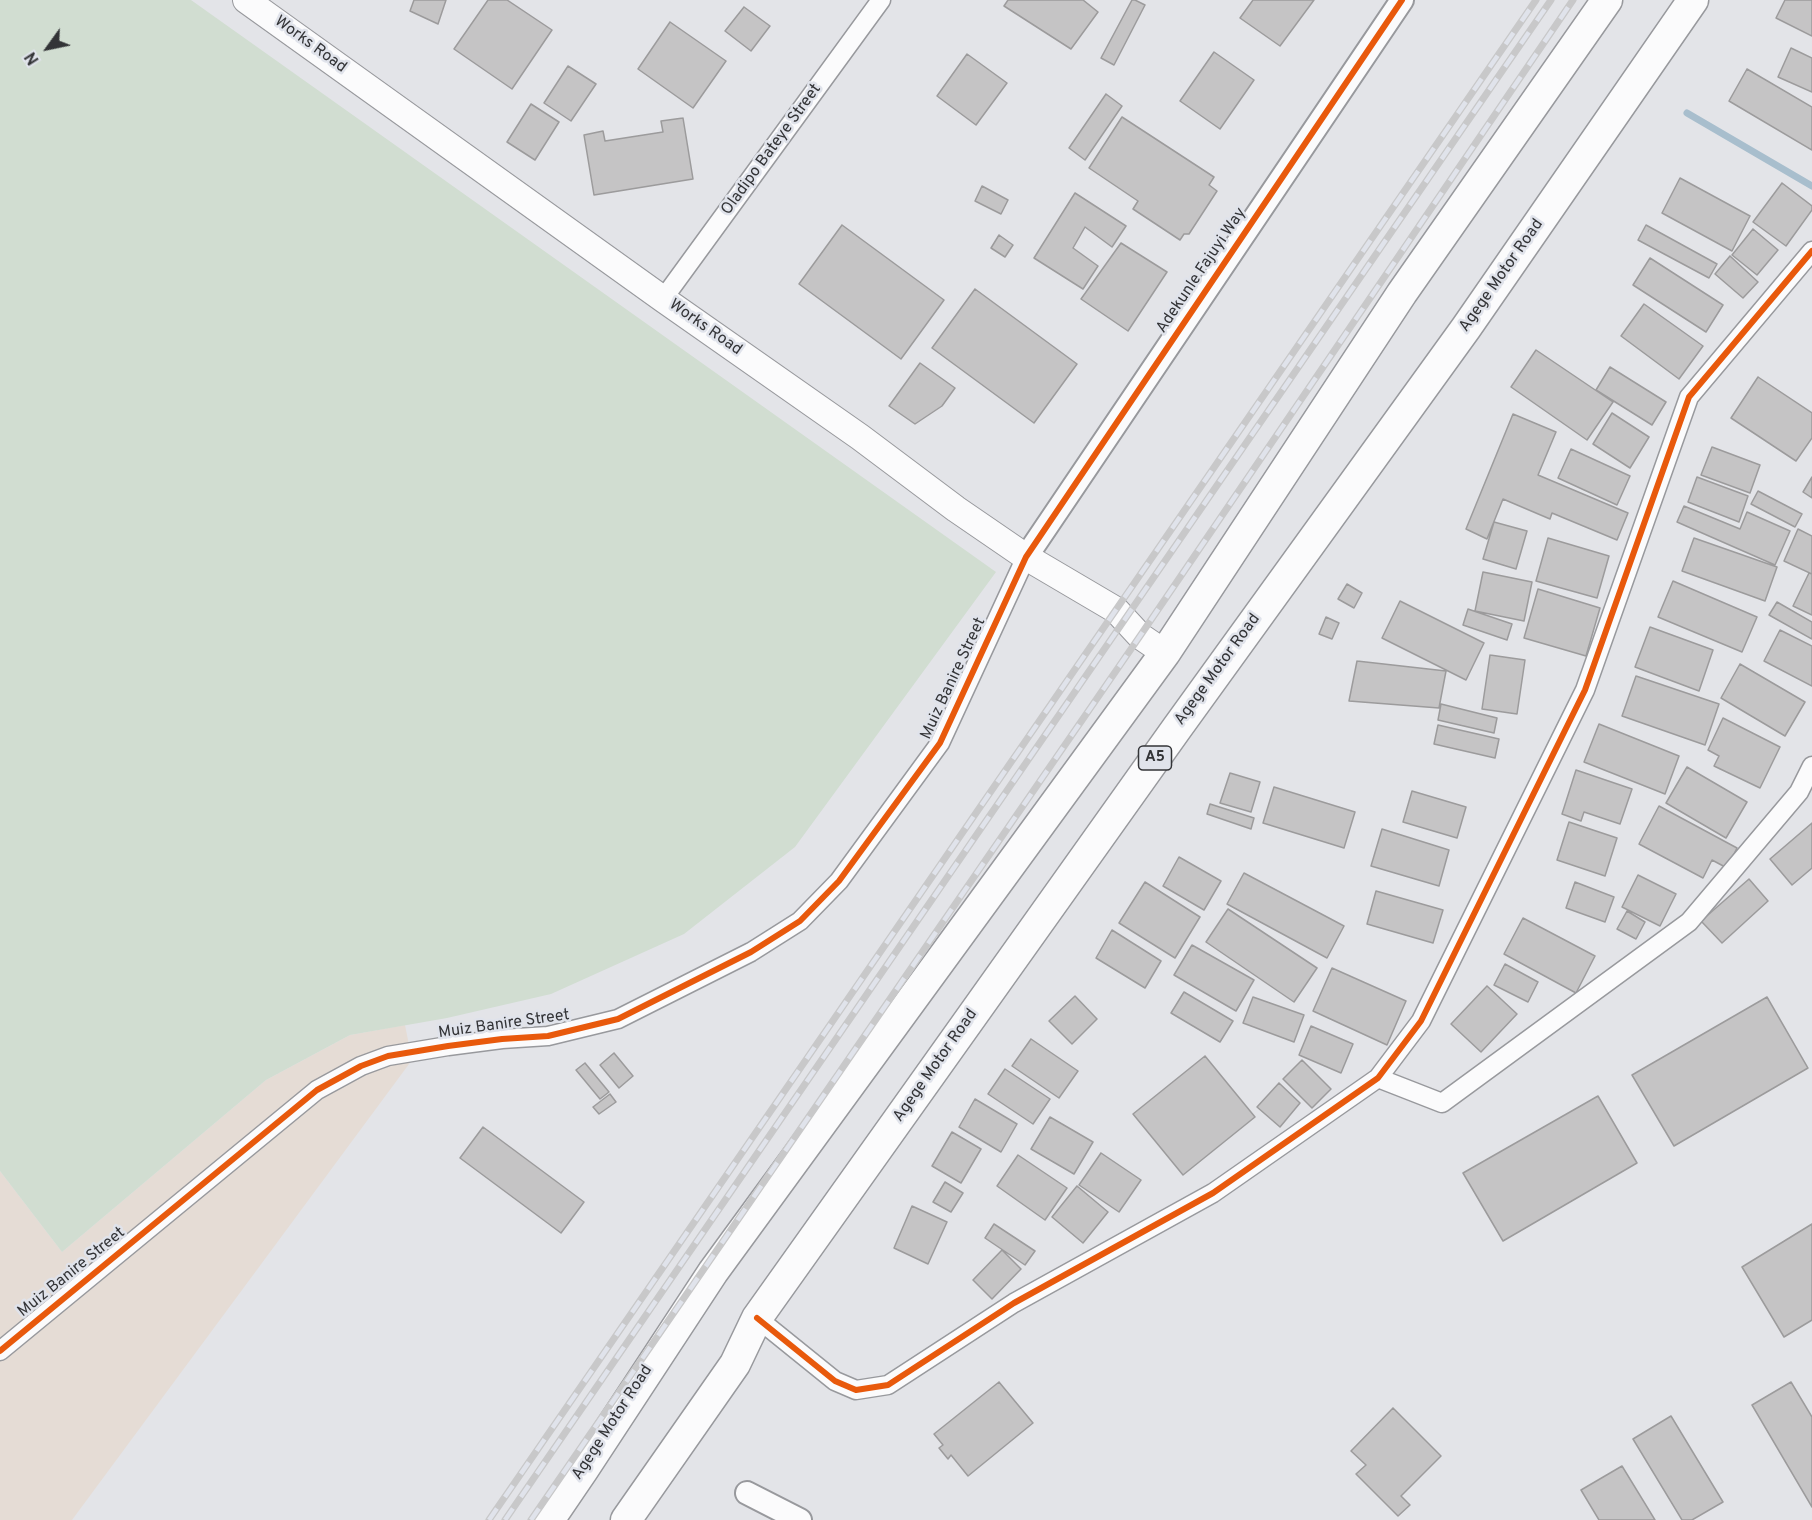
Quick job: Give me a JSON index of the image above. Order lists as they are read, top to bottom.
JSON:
{
  "streets": {
    "highway": ["Agege Motor Road", "A5"],
    "main road": ["Works Road"],
    "street": ["Oladipo Bateye Street", "Adekunle Fajuyi Way", "Muiz Banire Street"]
  },
  "crossings": [
    ["Works Road", "Oladipo Bateye Street"],
    ["Works Road", "Adekunle Fajuyi Way"],
    ["Works Road", "Agege Motor Road"],
    ["Works Road", "Muiz Banire Street"],
    ["Adekunle Fajuyi Way", "Muiz Banire Street"]
  ],
  "north": "bottom left"
}
